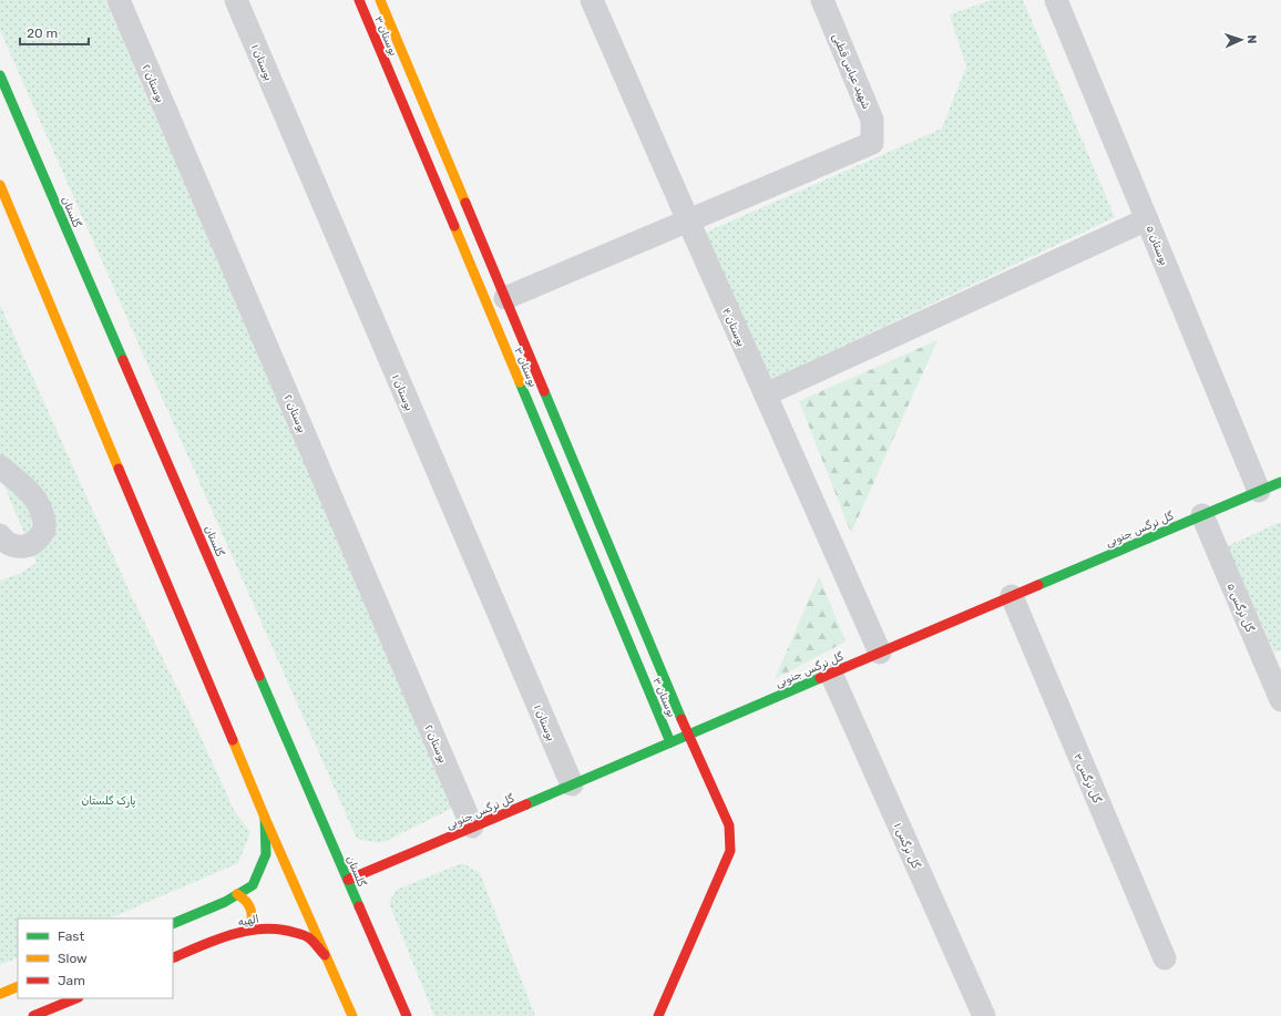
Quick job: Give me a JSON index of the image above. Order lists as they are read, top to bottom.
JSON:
{
  "streets": {
    "street": [
      "بوستان ۳",
      "بوستان ۱",
      "شهید عباس قطبی",
      "بوستان ۲",
      "گلستان",
      "بوستان ۵",
      "بوستان ۴",
      "گل نرگس جنوبی",
      "گل نرگس ۵",
      "گل نرگس ۳",
      "گل نرگس ۱",
      "الهیه"
    ]
  },
  "crossings": [
    ["بوستان ۳", "گل نرگس جنوبی"],
    ["بوستان ۱", "گل نرگس جنوبی"],
    ["شهید عباس قطبی", "بوستان ۴"],
    ["بوستان ۲", "گل نرگس جنوبی"],
    ["گلستان", "گل نرگس جنوبی"],
    ["بوستان ۵", "گل نرگس جنوبی"],
    ["بوستان ۴", "گل نرگس جنوبی"],
    ["گل نرگس جنوبی", "گل نرگس ۵"],
    ["گل نرگس جنوبی", "گل نرگس ۳"],
    ["گل نرگس جنوبی", "گل نرگس ۱"]
  ],
  "parks": ["پارک گلستان"],
  "legend": ["Fast", "Slow", "Jam"],
  "scale_bar": "20 m",
  "north": "right"
}
